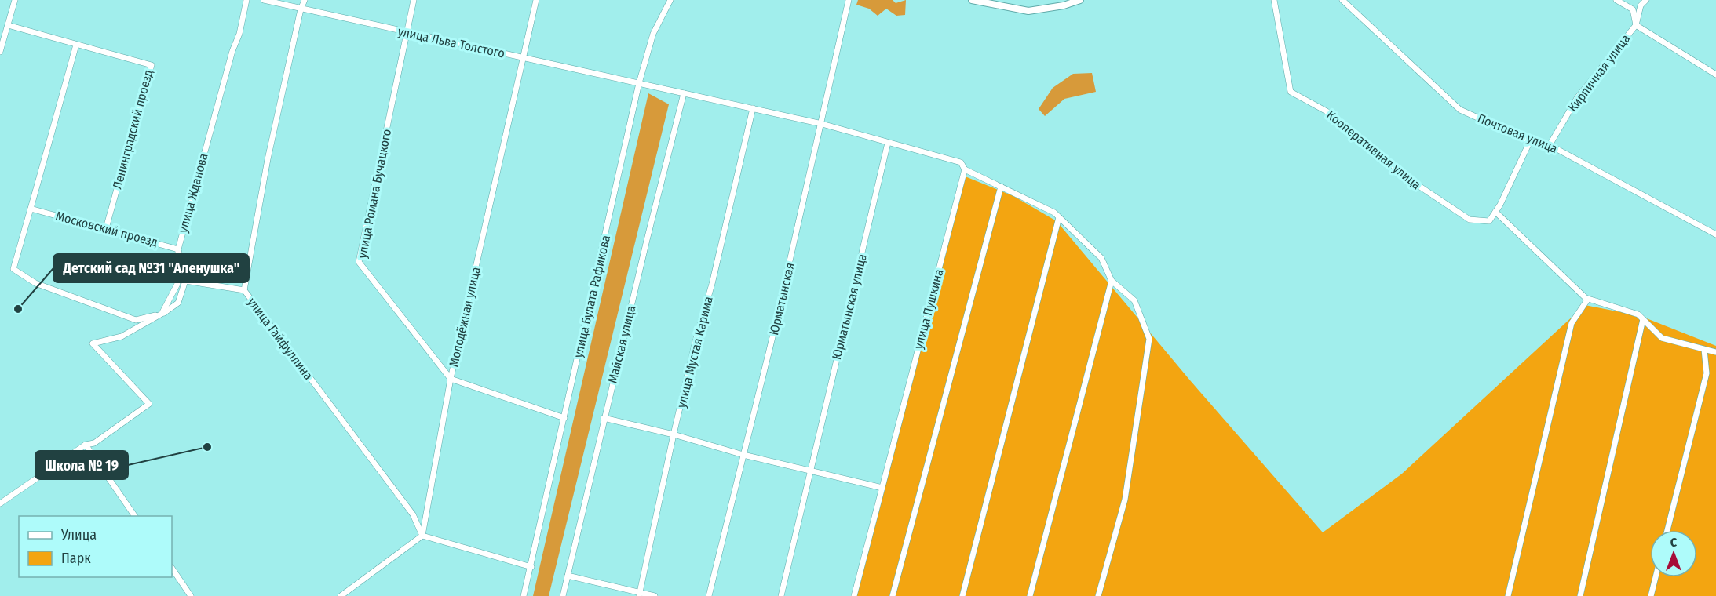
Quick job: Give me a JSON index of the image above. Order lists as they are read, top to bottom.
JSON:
{
  "streets": {
    "street": [
      "улица Льва Толстого",
      "Кирпичная улица",
      "Ленинградский проезд",
      "Почтовая улица",
      "Кооперативная улица",
      "улица Жданова",
      "улица Романа Бучацкого",
      "Московский проезд",
      "улица Булата Рафикова",
      "Юрматынская",
      "Юрматынская улица",
      "улица Пушкина",
      "Молодёжная улица",
      "улица Гайфуллина",
      "Майская улица",
      "улица Мустая Карима"
    ]
  },
  "crossings": [
    ["улица Льва Толстого", "улица Романа Бучацкого"],
    ["улица Льва Толстого", "улица Булата Рафикова"],
    ["улица Льва Толстого", "Юрматынская"],
    ["улица Льва Толстого", "Молодёжная улица"],
    ["улица Льва Толстого", "улица Гайфуллина"],
    ["улица Льва Толстого", "Майская улица"],
    ["улица Льва Толстого", "улица Мустая Карима"],
    ["Кирпичная улица", "Почтовая улица"],
    ["Ленинградский проезд", "Московский проезд"],
    ["улица Жданова", "Московский проезд"],
    ["улица Романа Бучацкого", "Молодёжная улица"],
    ["Молодёжная улица", "улица Гайфуллина"]
  ],
  "places": ["Детский сад №31 \"Аленушка\"", "Школа № 19"],
  "legend": ["Улица", "Парк"],
  "north": "top"
}
